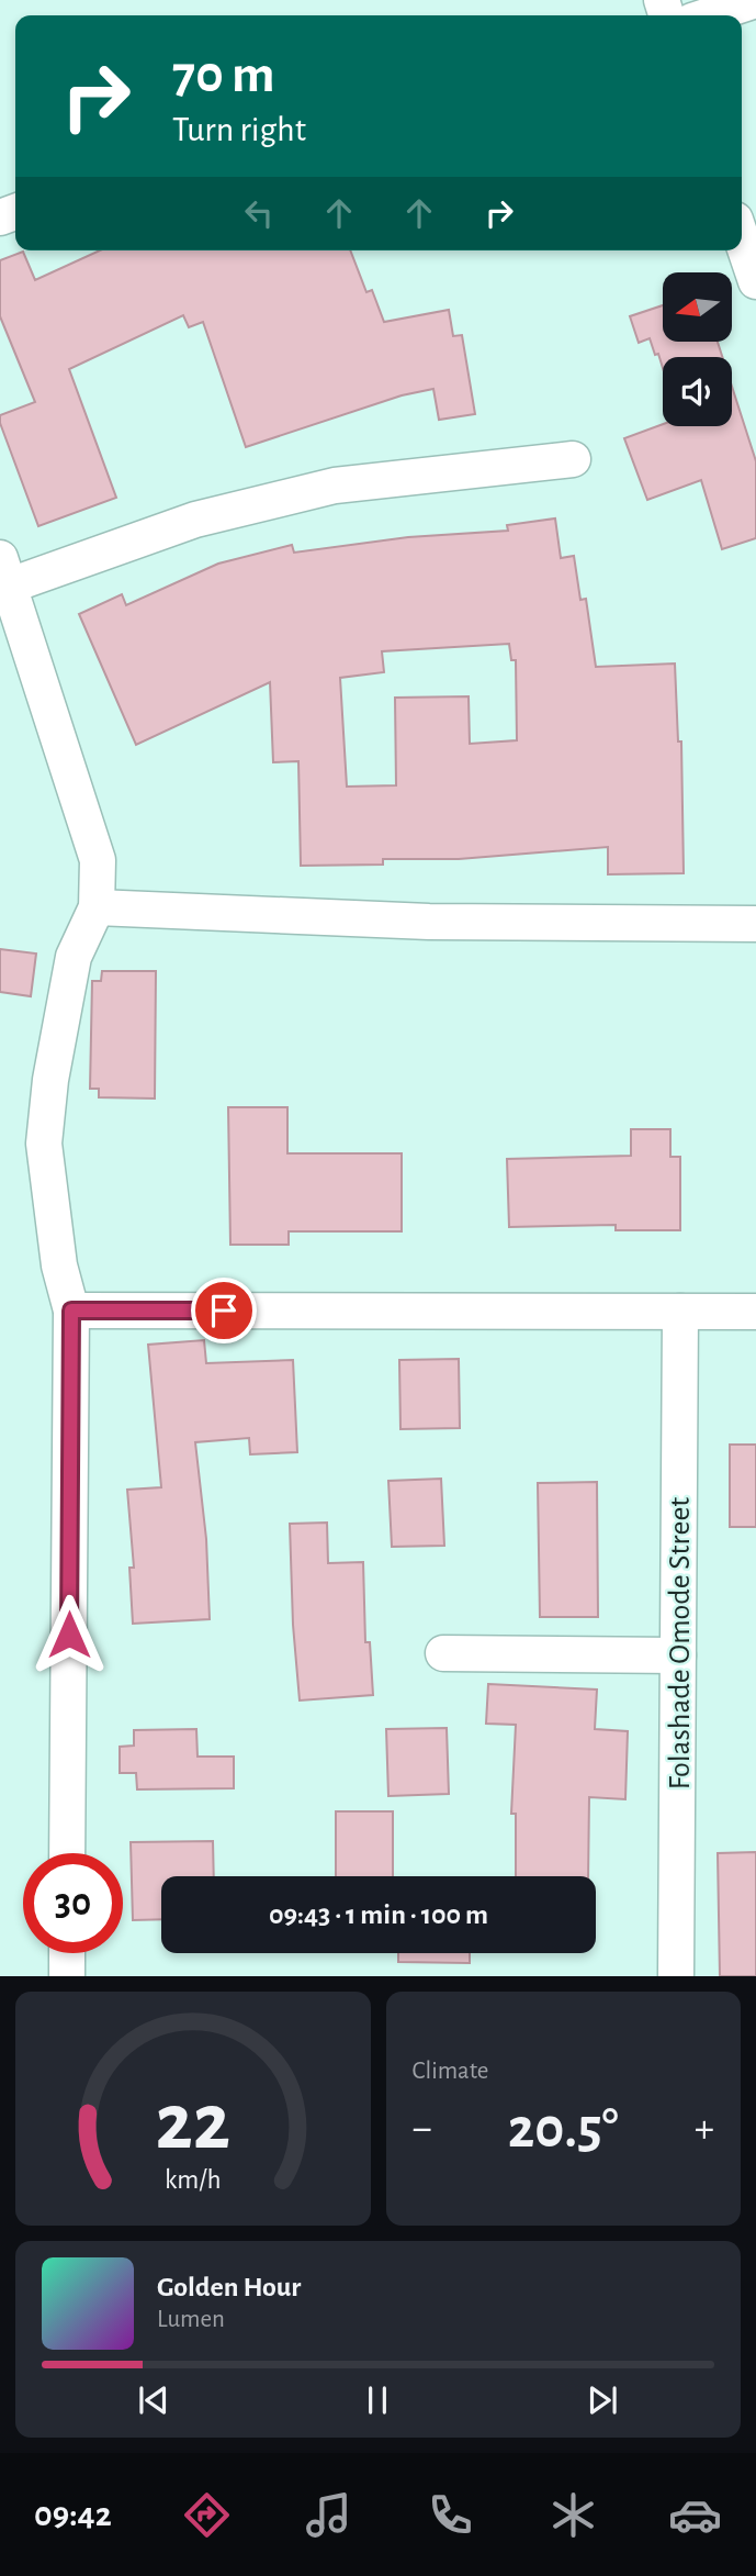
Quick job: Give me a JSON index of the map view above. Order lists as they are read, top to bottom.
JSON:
{
  "streets": {
    "street": ["Folashade Omode Street"]
  },
  "north": "left",
  "page": {
    "turn": ["70 m", "Turn right"],
    "limit": "30",
    "trip": "09:43 · 1 min · 100 m",
    "tile": "Climate",
    "heat": ["−", "20.5°", "+"],
    "song": ["Golden Hour", "Lumen"],
    "tabs": "09:42",
    "gauge": ["22", "km/h"]
  }
}
